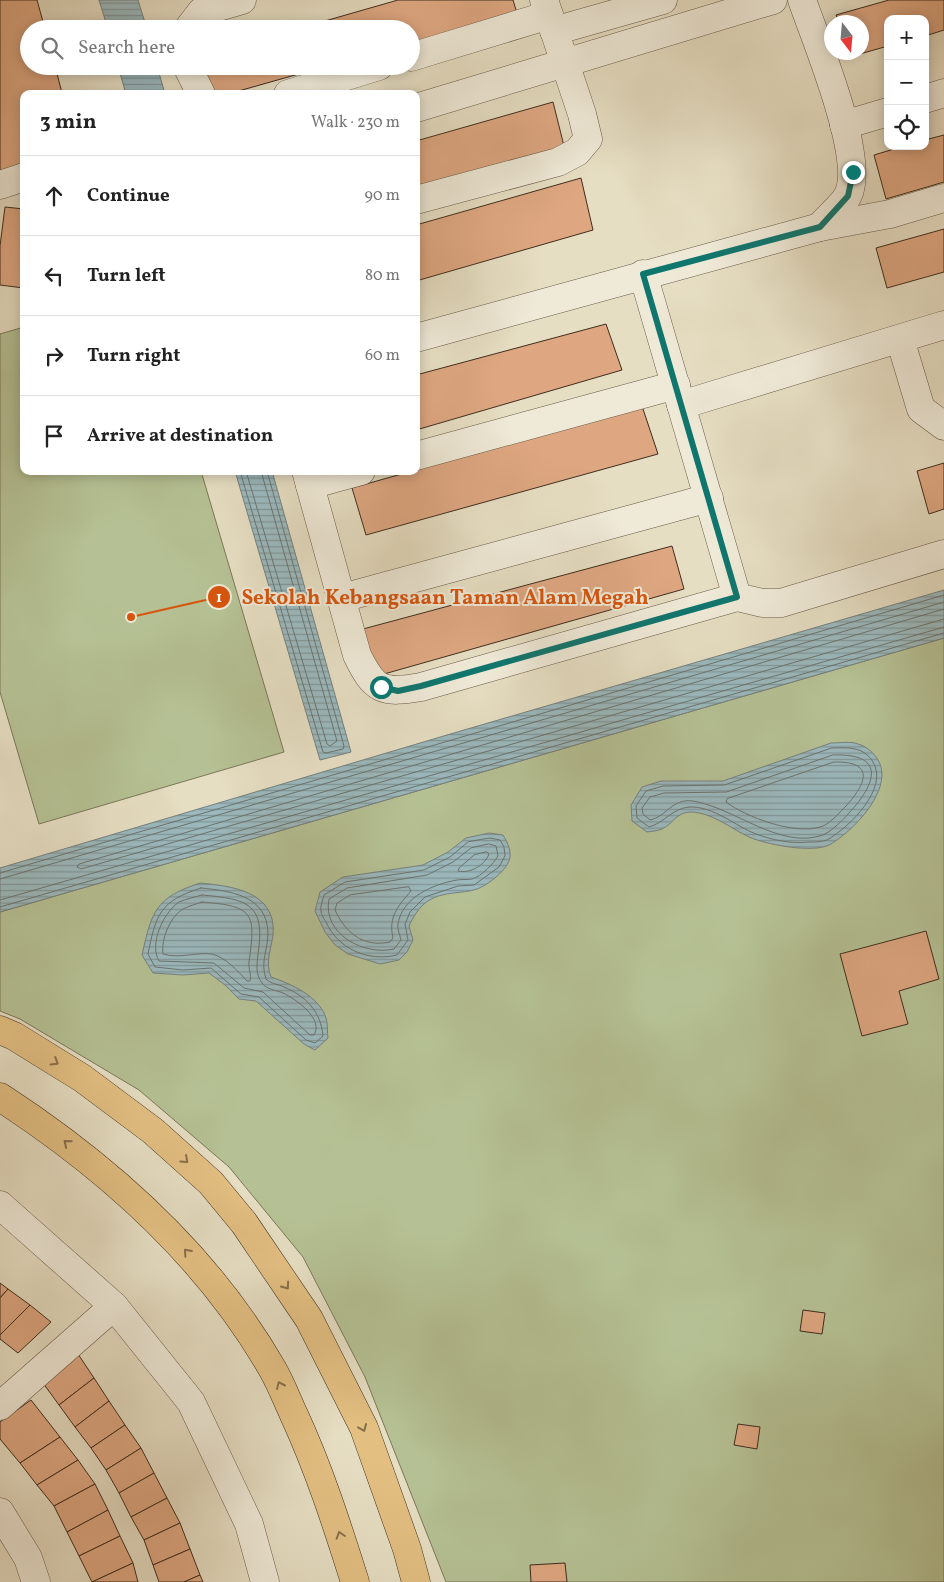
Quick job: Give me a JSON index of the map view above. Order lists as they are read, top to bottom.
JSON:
{
  "places": ["Sekolah Kebangsaan Taman Alam Megah"],
  "north": "bottom",
  "page": {
    "map_buttons": ["+", "−"],
    "search": "Search here",
    "heading": ["3 min", "Walk · 230 m"],
    "list": [
      ["Continue", "90 m"],
      ["Turn left", "80 m"],
      ["Turn right", "60 m"],
      "Arrive at destination"
    ]
  }
}
